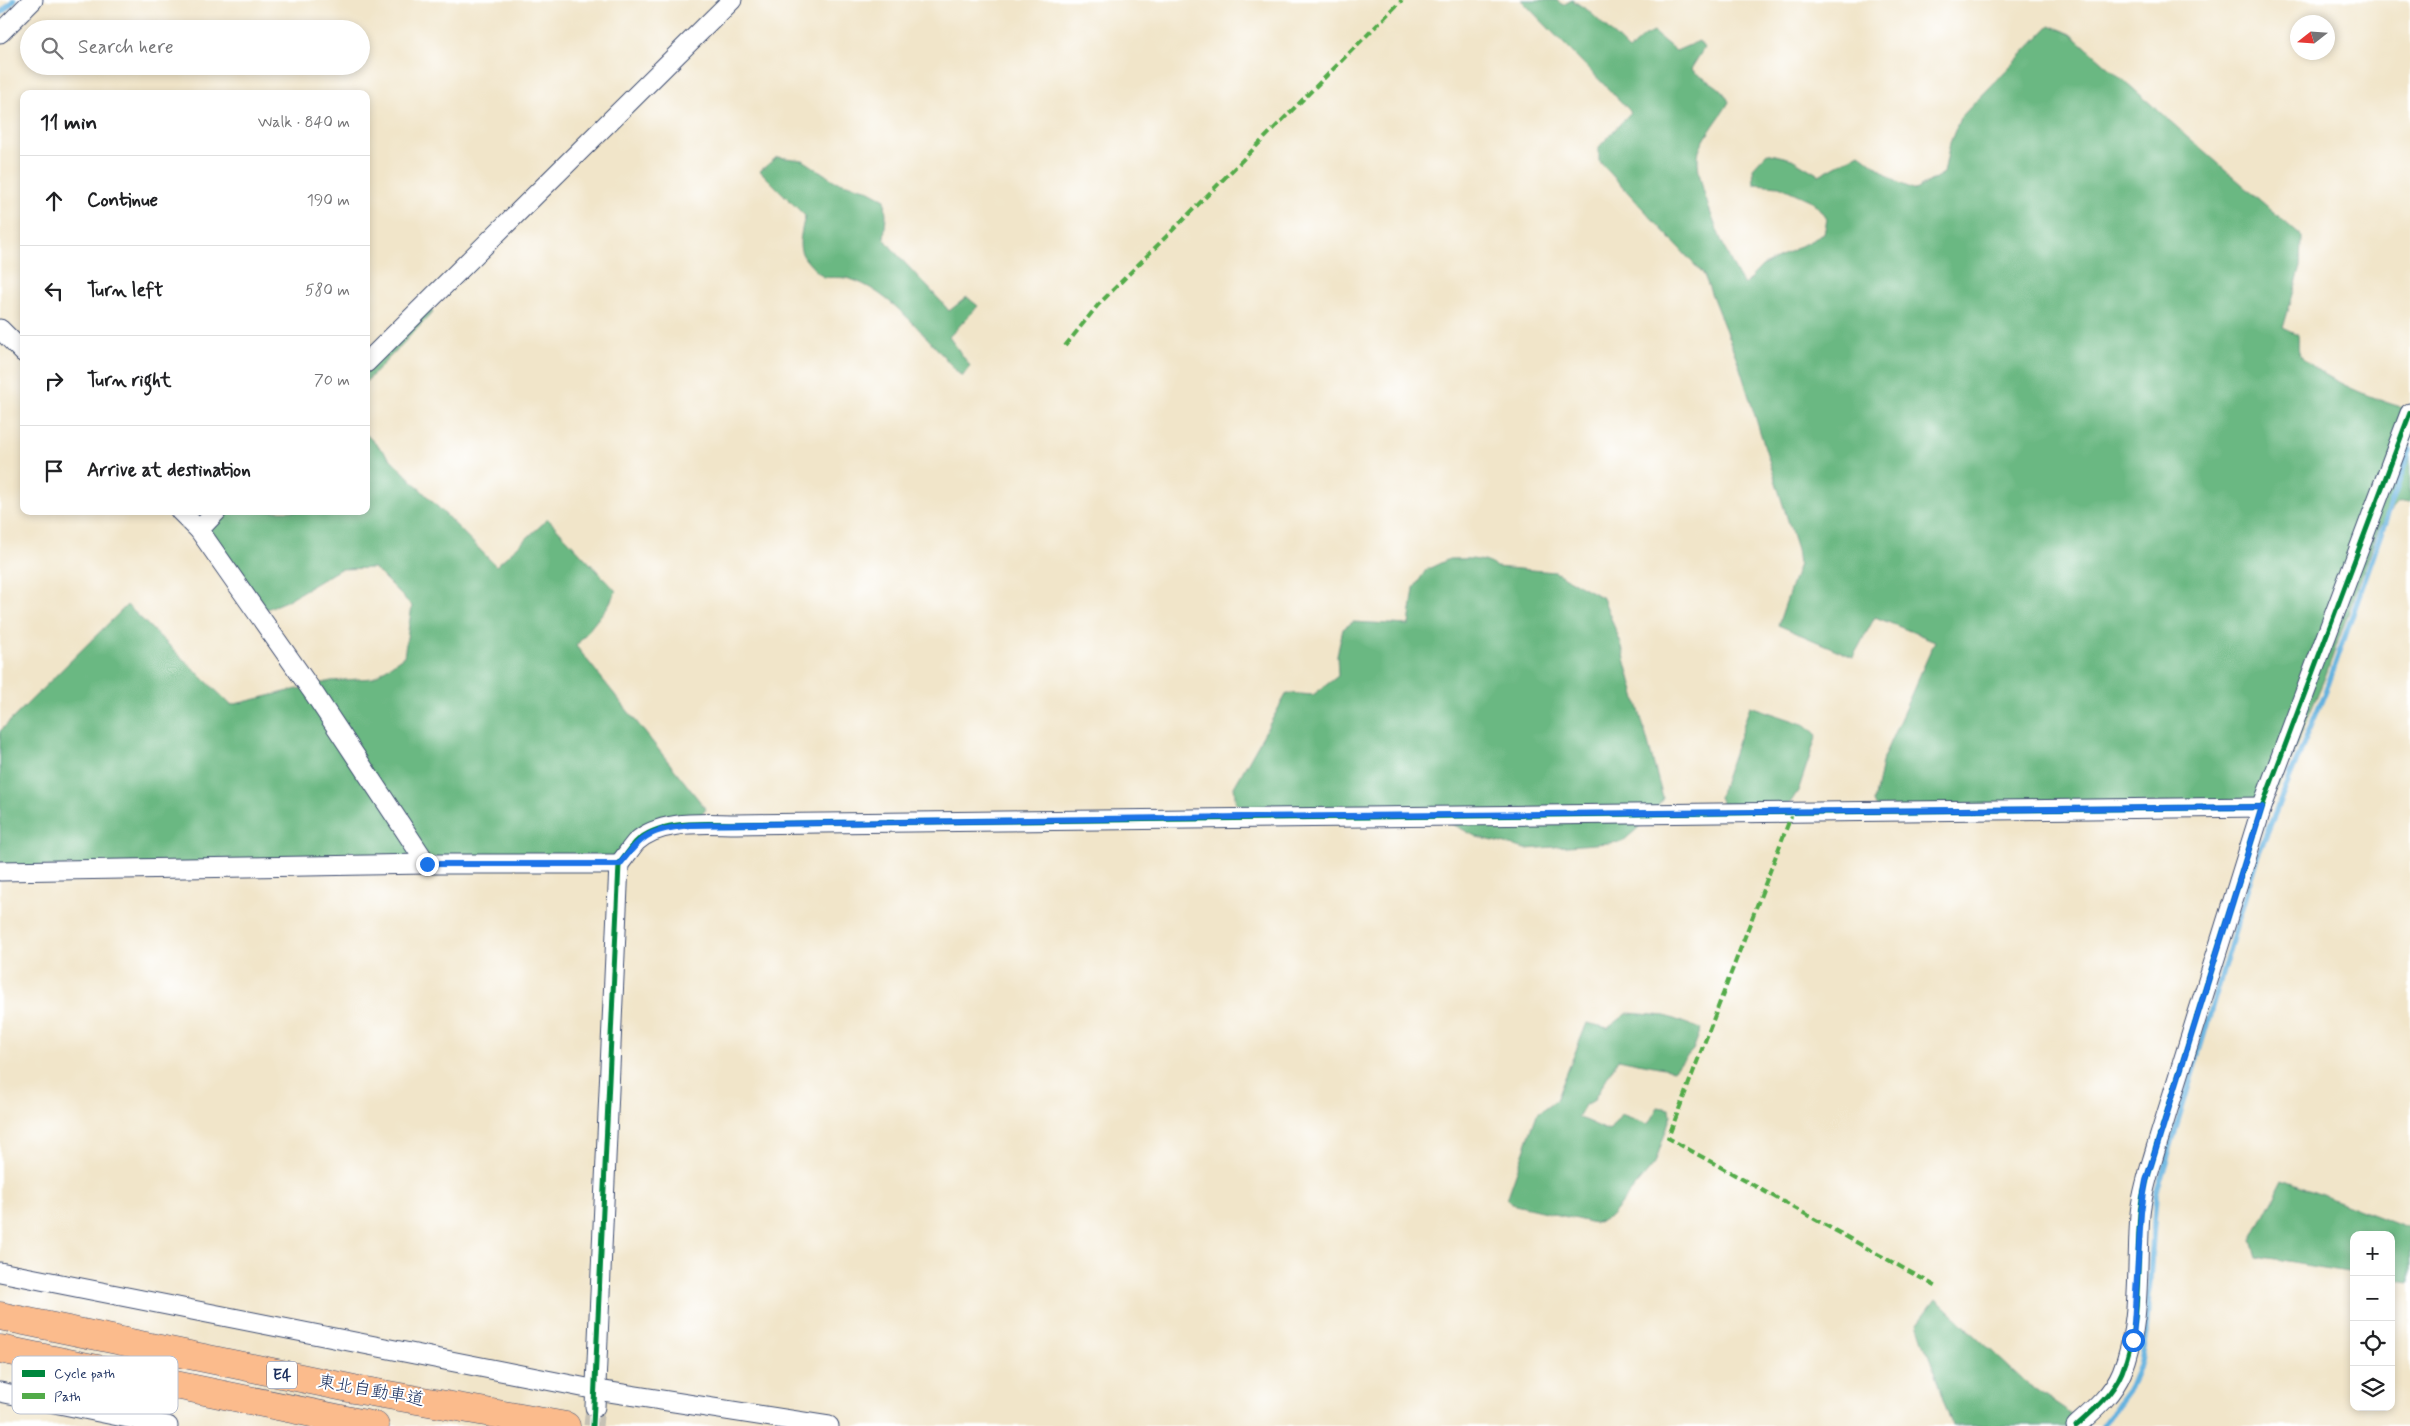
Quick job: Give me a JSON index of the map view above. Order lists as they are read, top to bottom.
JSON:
{
  "streets": {
    "highway": ["E4", "東北自動車道"]
  },
  "legend": ["Cycle path", "Path"],
  "north": "left",
  "page": {
    "search": "Search here",
    "heading": ["11 min", "Walk · 840 m"],
    "list": [
      ["Continue", "190 m"],
      ["Turn left", "580 m"],
      ["Turn right", "70 m"],
      "Arrive at destination"
    ],
    "map_buttons": ["+", "−"]
  }
}
